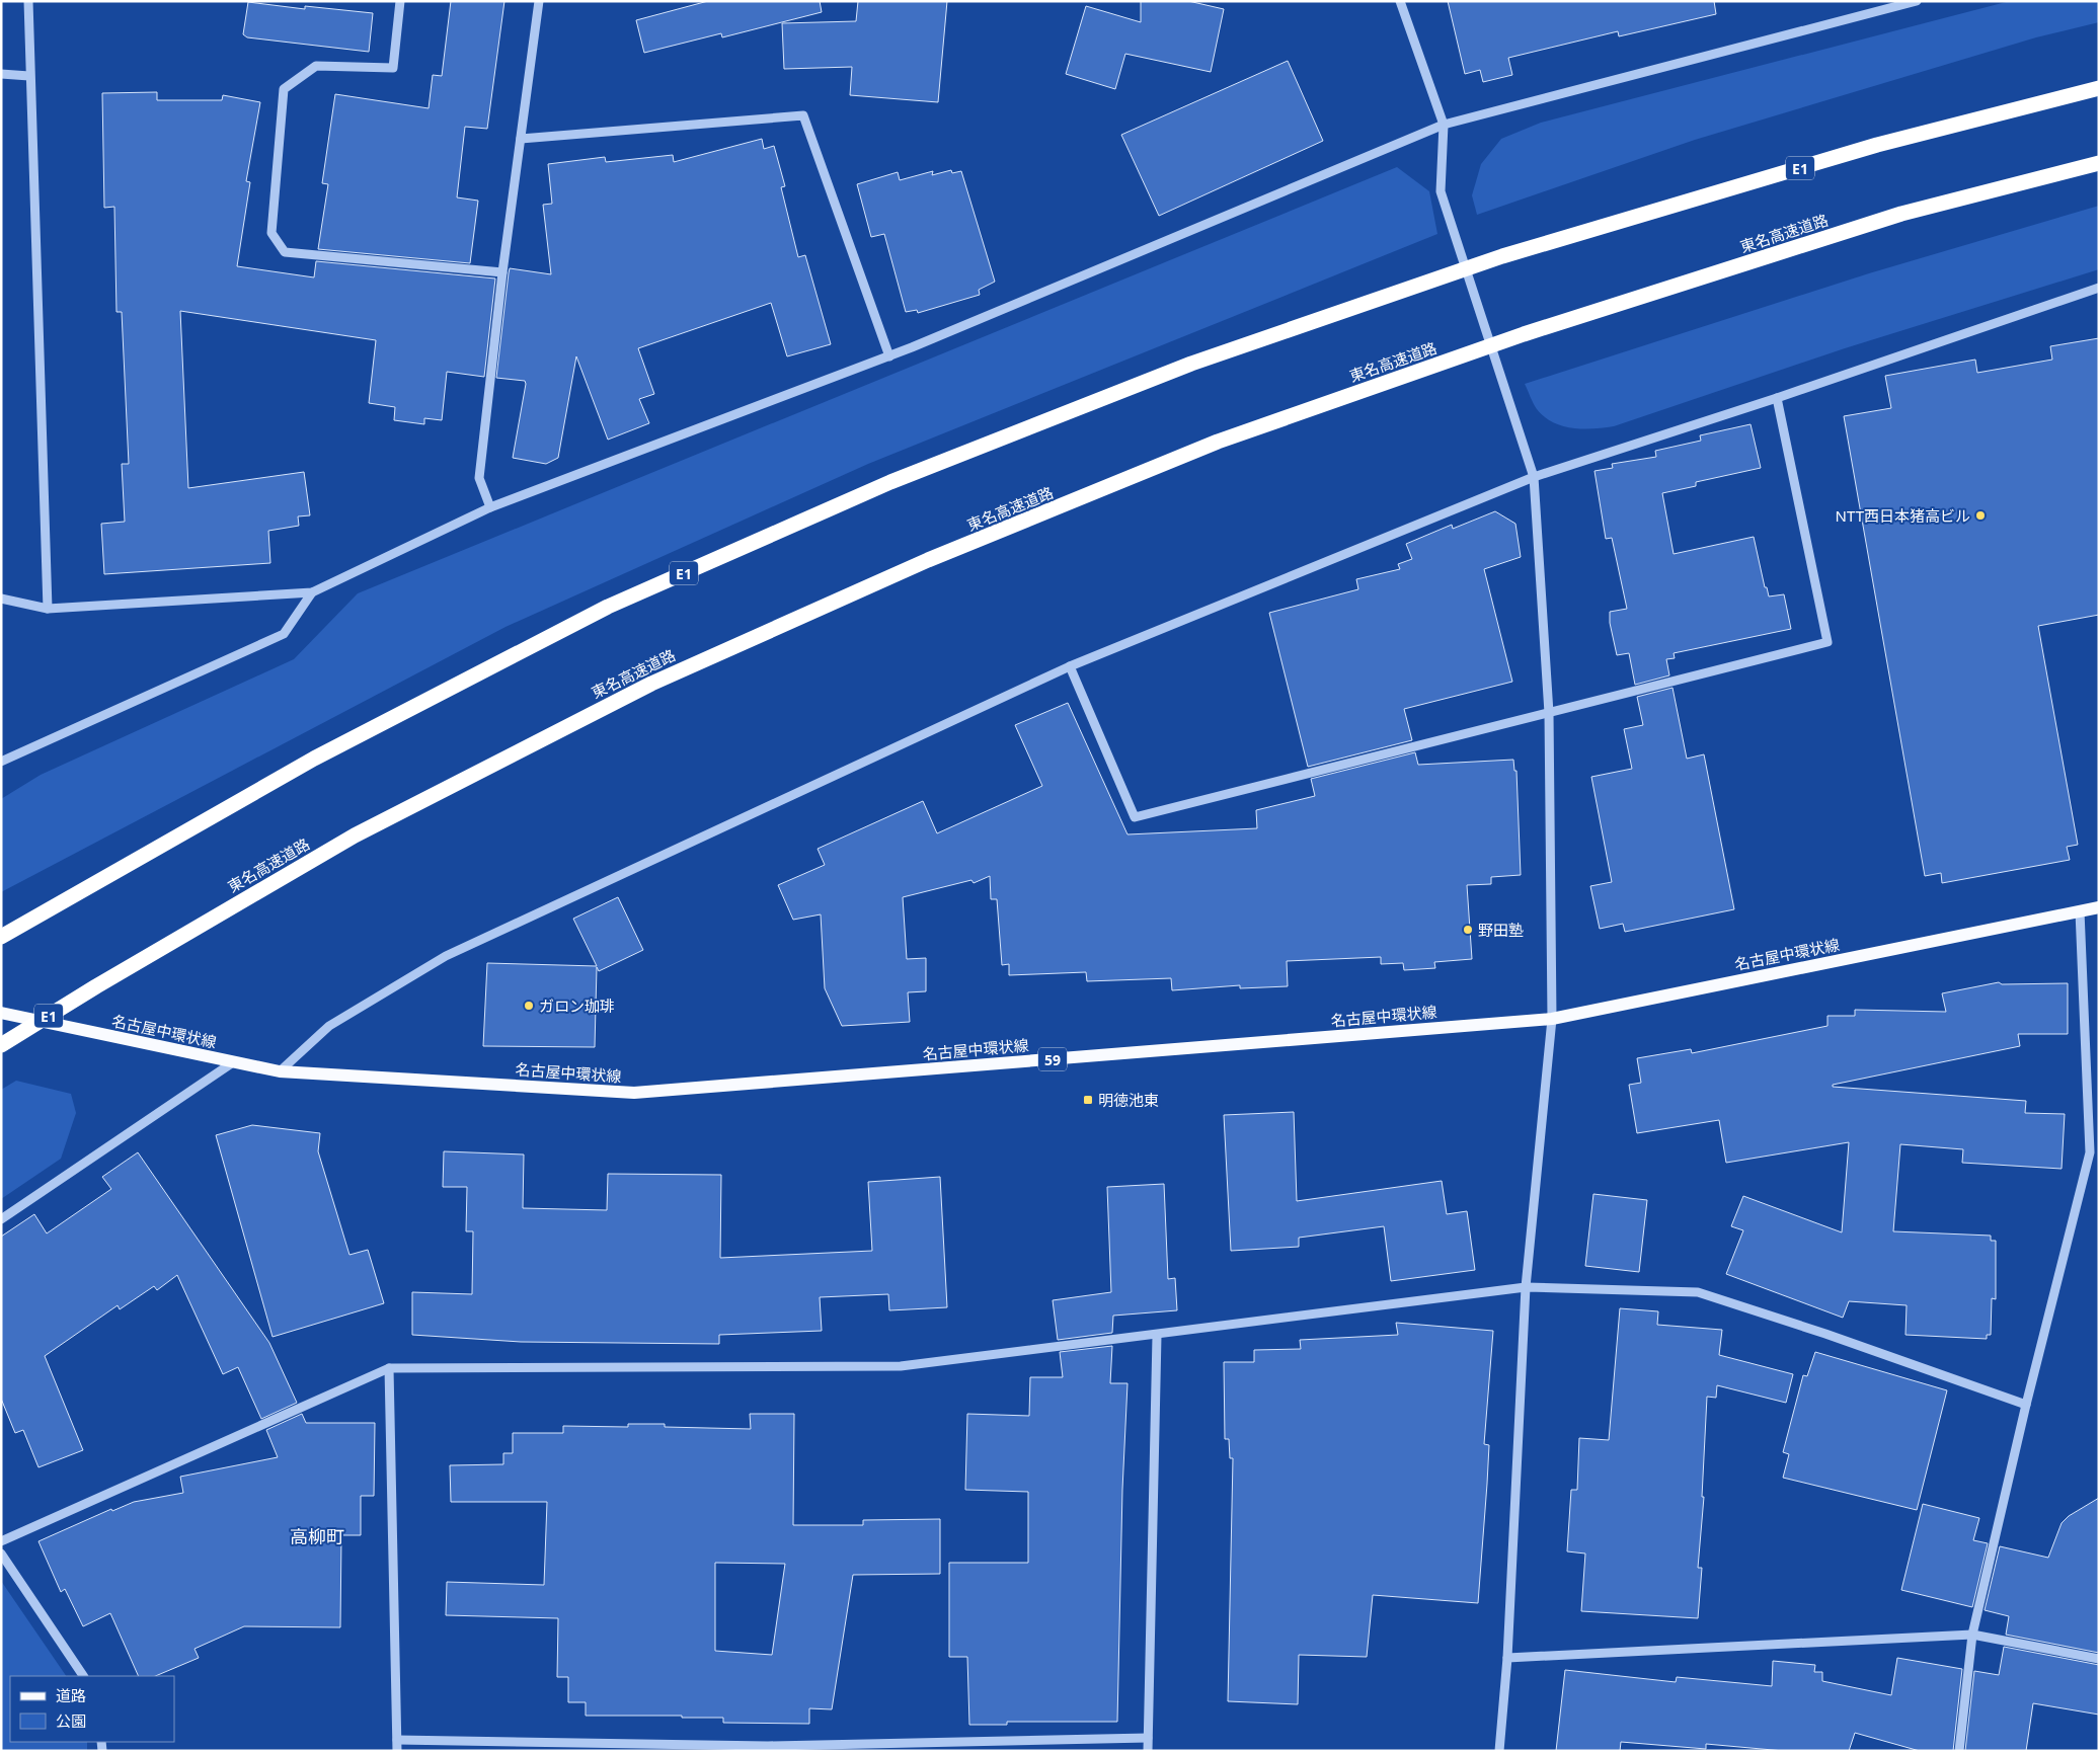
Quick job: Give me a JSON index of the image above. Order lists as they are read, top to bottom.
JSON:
{
  "streets": {
    "highway": ["E1", "東名高速道路"],
    "main road": ["名古屋中環状線", "59"]
  },
  "districts": ["高柳町"],
  "places": {
    "other": ["NTT西日本猪高ビル", "野田塾", "ガロン珈琲"],
    "transit": ["明徳池東"]
  },
  "legend": ["道路", "公園"]
}
